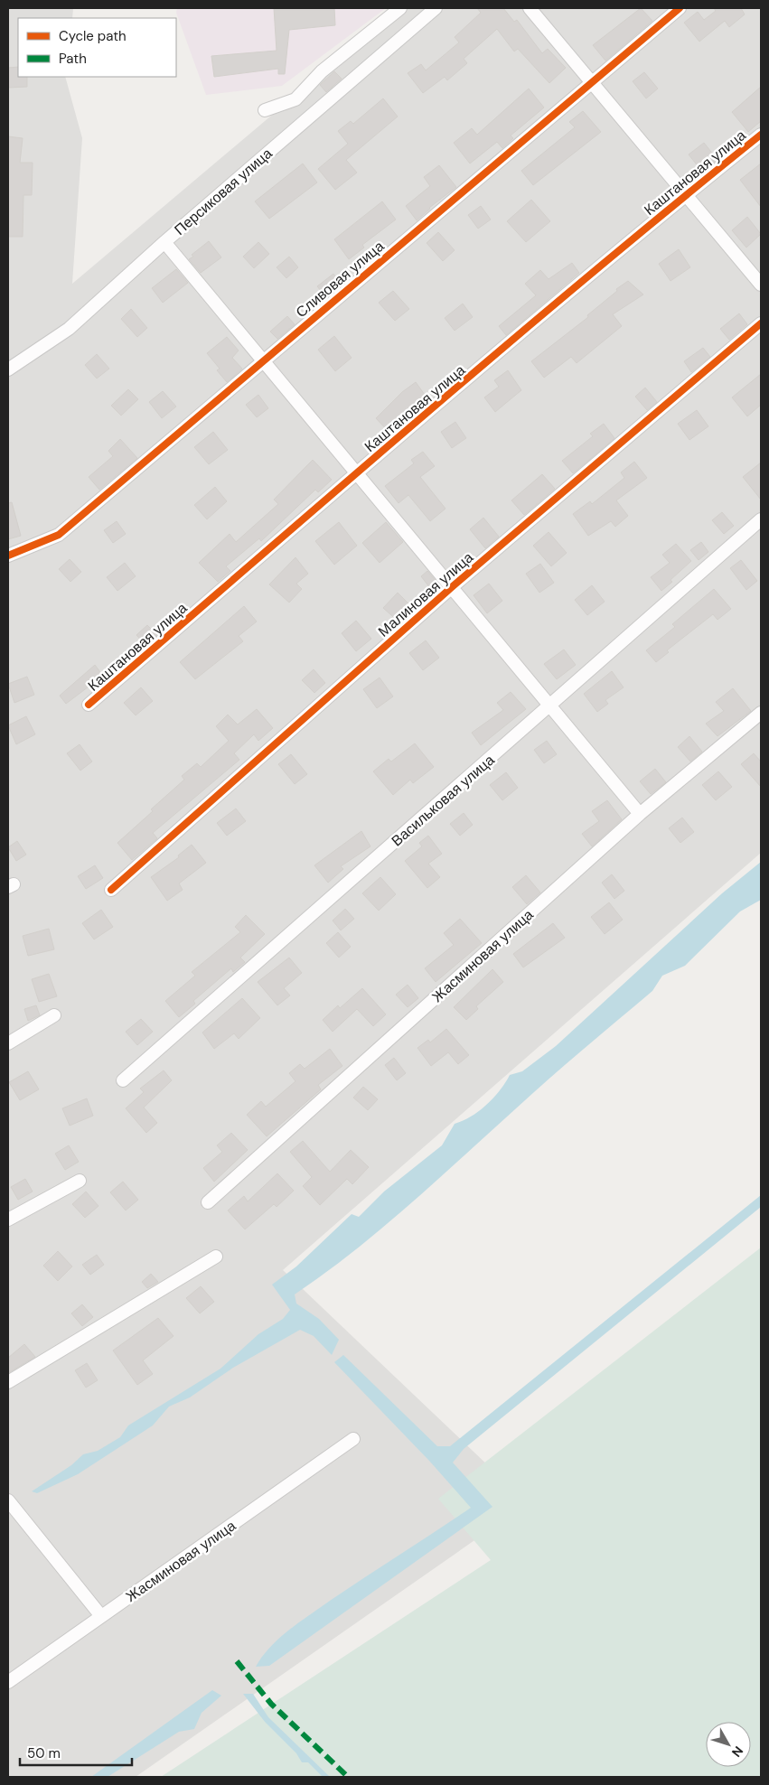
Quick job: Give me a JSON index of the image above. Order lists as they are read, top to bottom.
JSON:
{
  "streets": {
    "street": [
      "Каштановая улица",
      "Персиковая улица",
      "Сливовая улица",
      "Малиновая улица",
      "Васильковая улица",
      "Жасминовая улица"
    ]
  },
  "legend": ["Cycle path", "Path"],
  "scale_bar": "50 m",
  "north": "bottom right"
}
